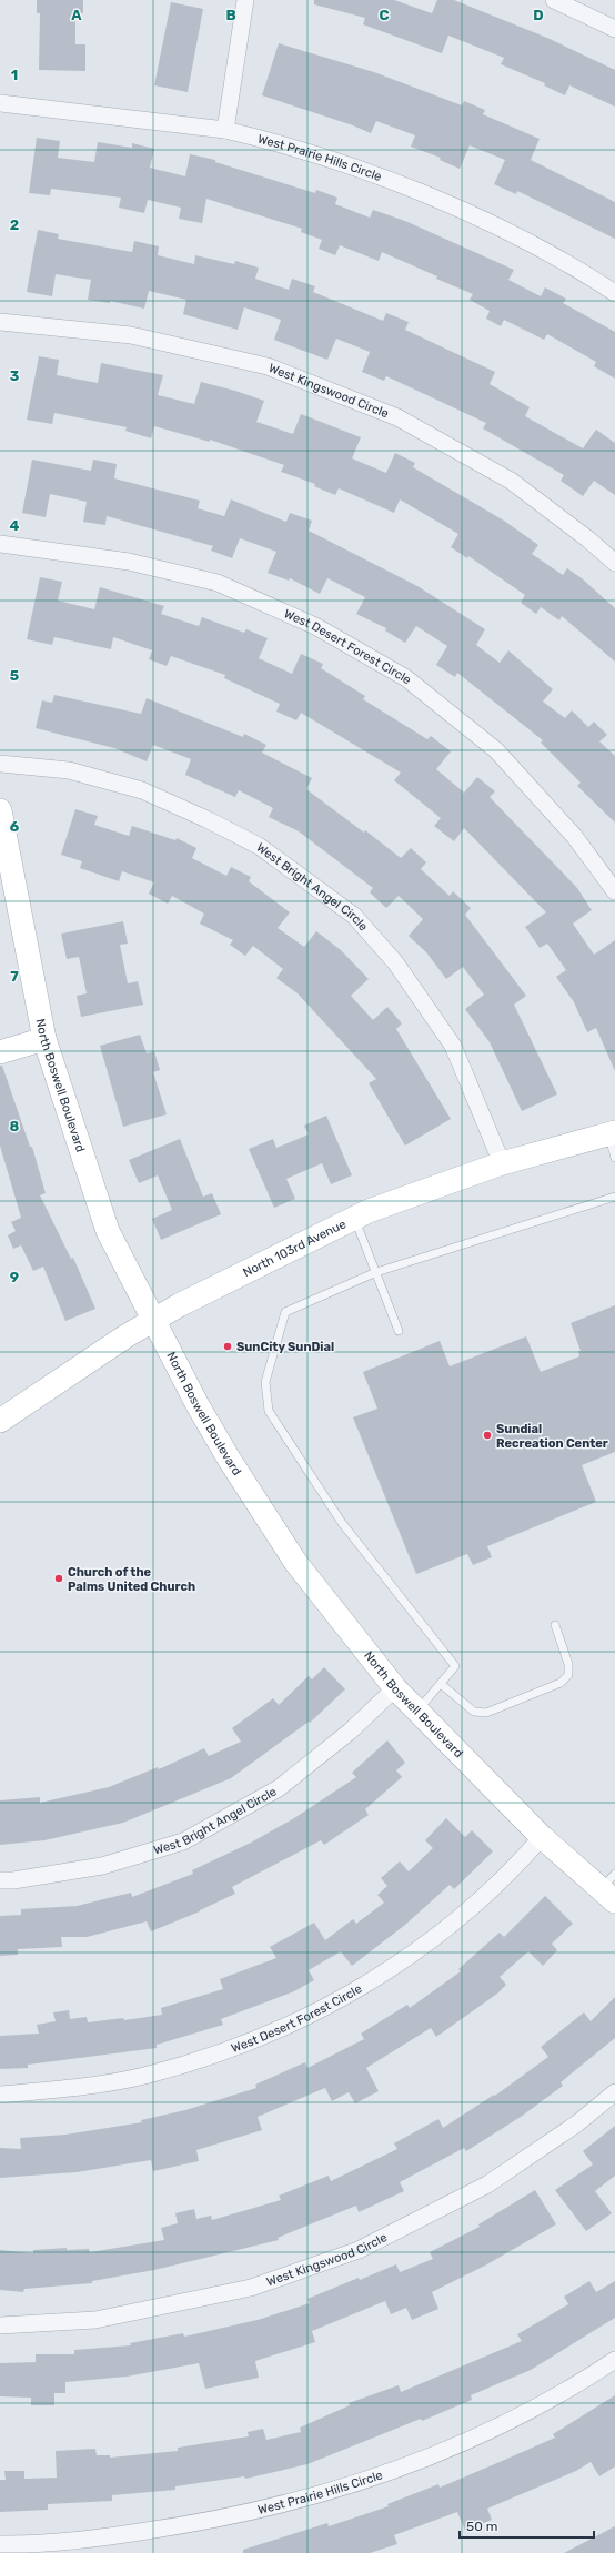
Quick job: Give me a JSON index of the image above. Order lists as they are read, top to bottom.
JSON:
{
  "streets": {
    "street": [
      "West Prairie Hills Circle",
      "West Kingswood Circle",
      "West Desert Forest Circle",
      "West Bright Angel Circle",
      "North Boswell Boulevard",
      "North 103rd Avenue"
    ]
  },
  "crossings": [
    ["West Desert Forest Circle", "North Boswell Boulevard"],
    ["West Bright Angel Circle", "North Boswell Boulevard"],
    ["West Bright Angel Circle", "North 103rd Avenue"],
    ["North Boswell Boulevard", "North 103rd Avenue"]
  ],
  "places": ["SunCity SunDial", "Sundial Recreation Center", "Church of the Palms United Church"],
  "scale_bar": "50 m",
  "grid": {
    "columns": [
      "A",
      "B",
      "C",
      "D"
    ],
    "rows": [
      "1",
      "2",
      "3",
      "4",
      "5",
      "6",
      "7",
      "8",
      "9"
    ]
  }
}
